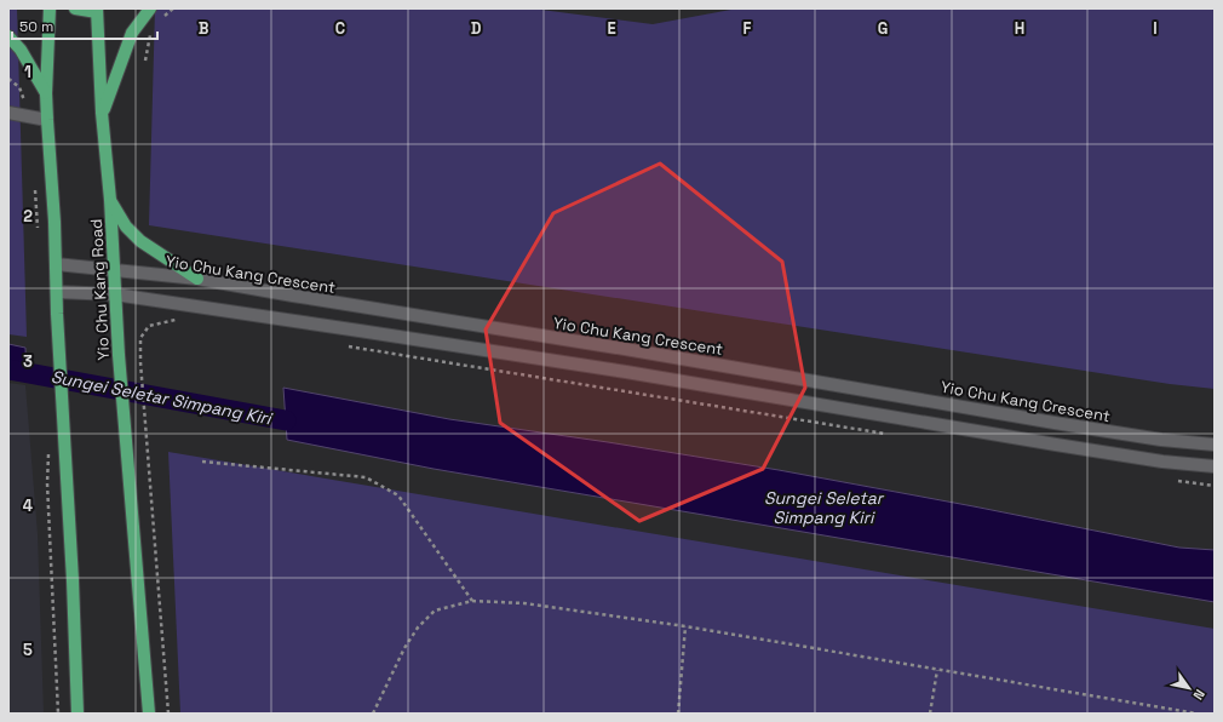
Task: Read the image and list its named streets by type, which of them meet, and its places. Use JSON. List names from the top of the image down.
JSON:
{
  "streets": {
    "main road": ["Yio Chu Kang Road"],
    "lane": ["Yio Chu Kang Crescent"]
  },
  "crossings": [
    ["Yio Chu Kang Crescent", "Yio Chu Kang Road"]
  ],
  "water": ["Sungei Seletar Simpang Kiri"],
  "scale_bar": "50 m",
  "north": "bottom right",
  "grid": {
    "columns": [
      "B",
      "C",
      "D",
      "E",
      "F",
      "G",
      "H",
      "I"
    ],
    "rows": [
      "1",
      "2",
      "3",
      "4",
      "5"
    ]
  }
}
